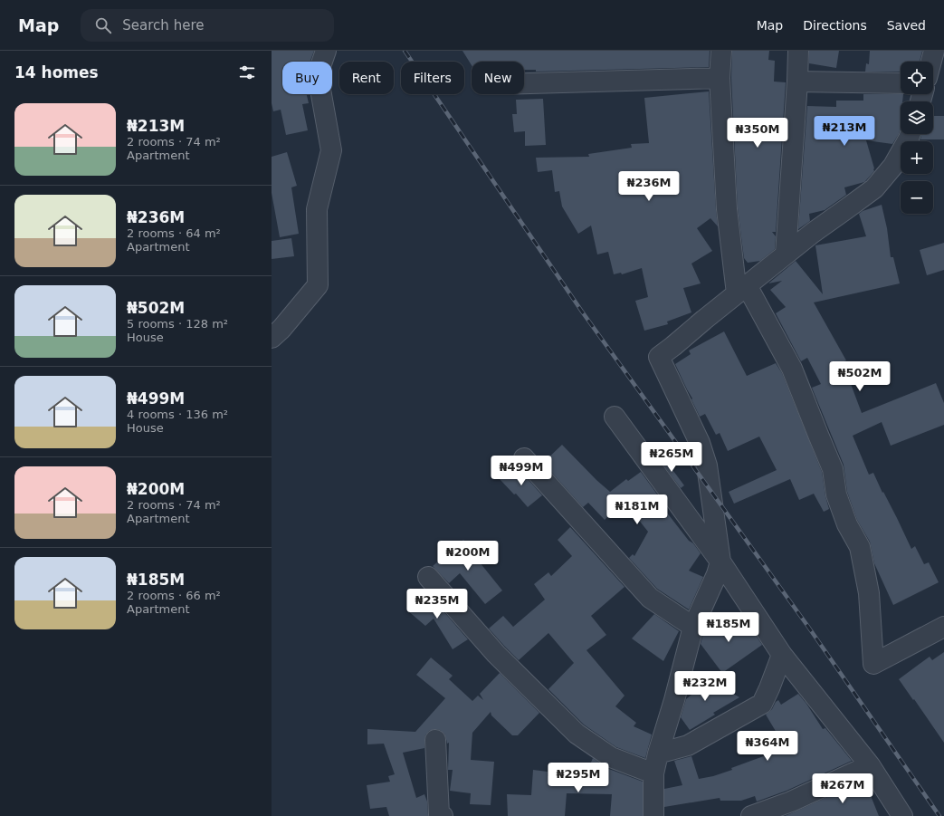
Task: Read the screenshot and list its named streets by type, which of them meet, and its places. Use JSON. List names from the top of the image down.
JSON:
{
  "page": {
    "header": "Map",
    "search": "Search here",
    "nav": ["Map", "Directions", "Saved"],
    "heading": "14 homes",
    "map_buttons": ["+", "−"],
    "chip": [
      "Buy",
      "Rent",
      "Filters",
      "New"
    ],
    "list": [
      {
        "name": "₦213M",
        "note": "2 rooms · 74 m² · Apartment"
      },
      {
        "name": "₦236M",
        "note": "2 rooms · 64 m² · Apartment"
      },
      {
        "name": "₦502M",
        "note": "5 rooms · 128 m² · House"
      },
      {
        "name": "₦499M",
        "note": "4 rooms · 136 m² · House"
      },
      {
        "name": "₦200M",
        "note": "2 rooms · 74 m² · Apartment"
      },
      {
        "name": "₦185M",
        "note": "2 rooms · 66 m² · Apartment"
      }
    ],
    "price": [
      "₦213M",
      "₦350M",
      "₦236M",
      "₦502M",
      "₦265M",
      "₦499M",
      "₦181M",
      "₦200M",
      "₦235M",
      "₦185M",
      "₦232M",
      "₦364M",
      "₦295M",
      "₦267M"
    ]
  }
}
